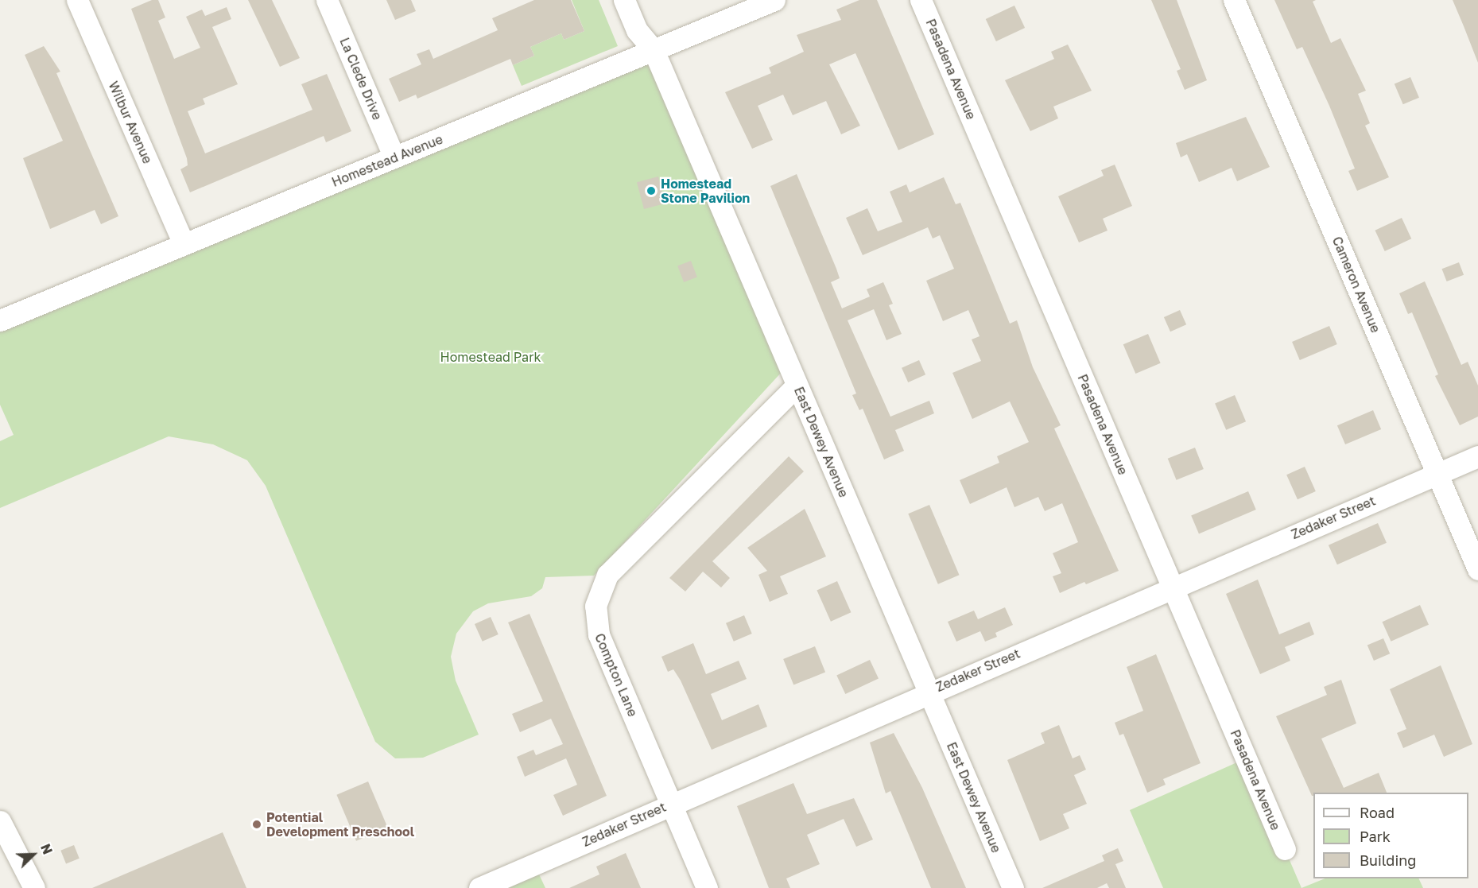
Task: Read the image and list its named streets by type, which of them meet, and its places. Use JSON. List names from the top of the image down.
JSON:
{
  "streets": {
    "street": [
      "Pasadena Avenue",
      "La Clede Drive",
      "Wilbur Avenue",
      "Homestead Avenue",
      "Cameron Avenue",
      "East Dewey Avenue",
      "Zedaker Street",
      "Compton Lane"
    ]
  },
  "crossings": [
    ["Pasadena Avenue", "Zedaker Street"],
    ["La Clede Drive", "Homestead Avenue"],
    ["Wilbur Avenue", "Homestead Avenue"],
    ["Homestead Avenue", "East Dewey Avenue"],
    ["Cameron Avenue", "Zedaker Street"],
    ["East Dewey Avenue", "Zedaker Street"],
    ["East Dewey Avenue", "Compton Lane"],
    ["Zedaker Street", "Compton Lane"]
  ],
  "parks": ["Homestead Park"],
  "places": ["Homestead Stone Pavilion", "Potential Development Preschool"],
  "legend": ["Road", "Park", "Building"],
  "north": "top right"
}
